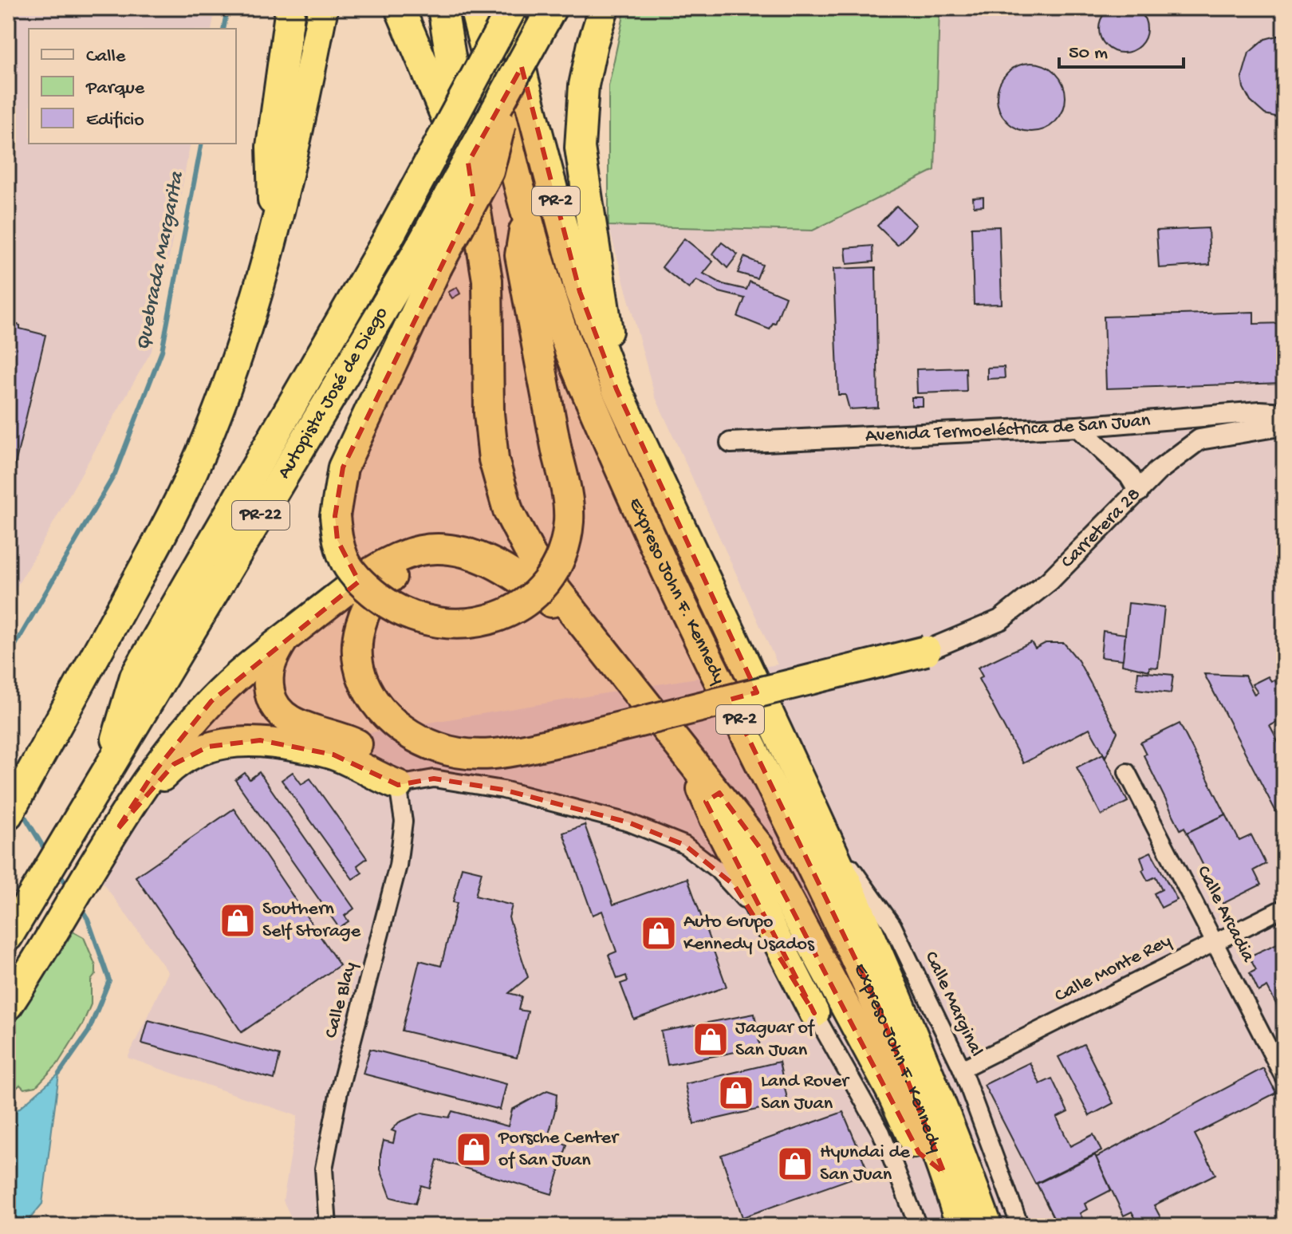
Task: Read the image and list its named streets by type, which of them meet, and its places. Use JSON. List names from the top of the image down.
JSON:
{
  "streets": {
    "highway": [
      "PR-2",
      "Autopista José de Diego",
      "PR-22",
      "Expreso John F. Kennedy"
    ],
    "street": [
      "Avenida Termoeléctrica de San Juan",
      "Carretera 28",
      "Calle Arcadia",
      "Calle Monte Rey",
      "Calle Blay",
      "Calle Marginal"
    ]
  },
  "crossings": [
    ["Expreso John F. Kennedy", "Calle Marginal"],
    ["Calle Arcadia", "Calle Monte Rey"],
    ["Calle Monte Rey", "Calle Marginal"]
  ],
  "water": ["Quebrada Margarita"],
  "places": {
    "shop": [
      "Southern Self Storage",
      "Auto Grupo Kennedy Usados",
      "Jaguar of San Juan",
      "Land Rover San Juan",
      "Porsche Center of San Juan",
      "Hyundai de San Juan"
    ]
  },
  "legend": ["Calle", "Parque", "Edificio"],
  "scale_bar": "50 m"
}
